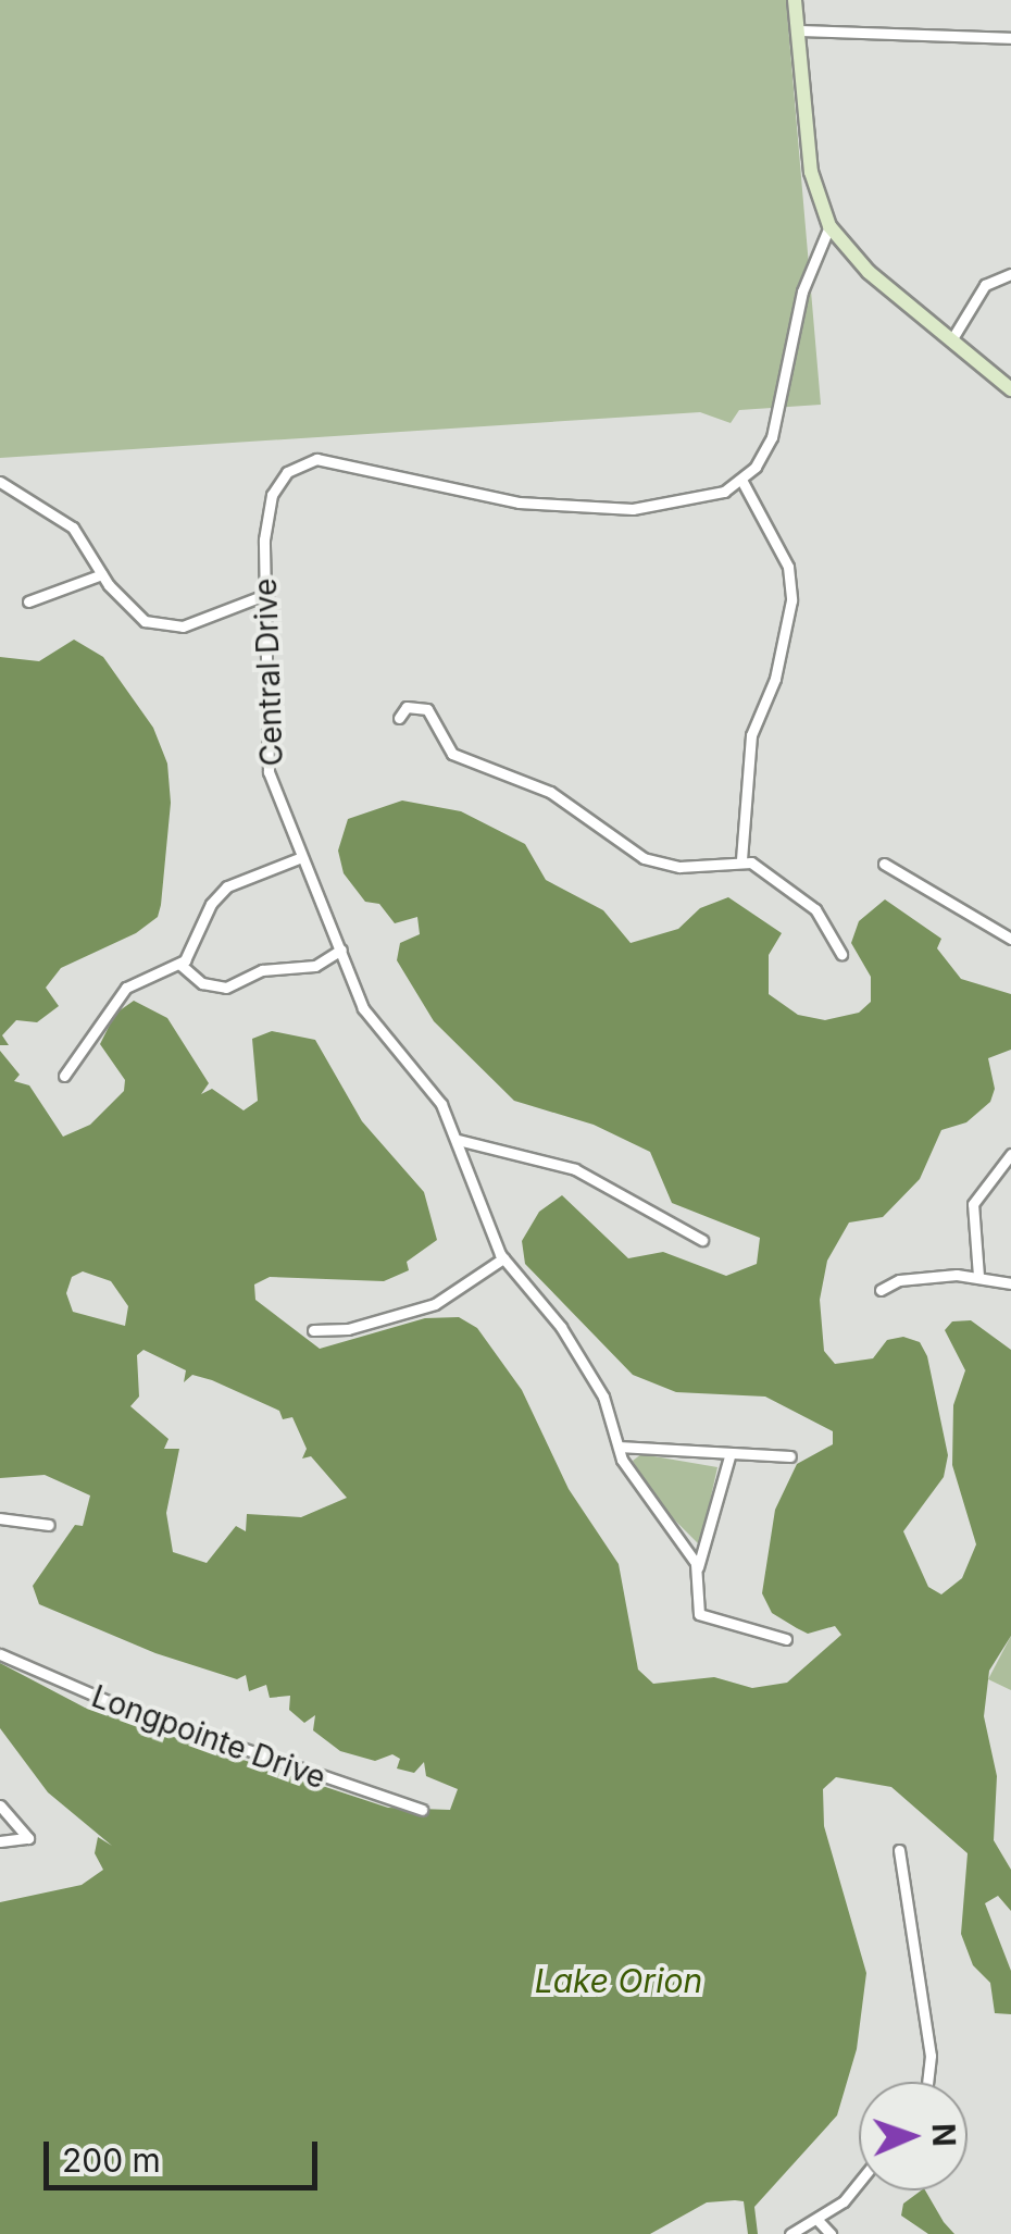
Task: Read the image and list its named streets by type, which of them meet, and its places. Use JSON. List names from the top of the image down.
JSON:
{
  "streets": {
    "street": ["Central Drive", "Longpointe Drive"]
  },
  "water": ["Lake Orion"],
  "scale_bar": "200 m",
  "north": "right"
}
